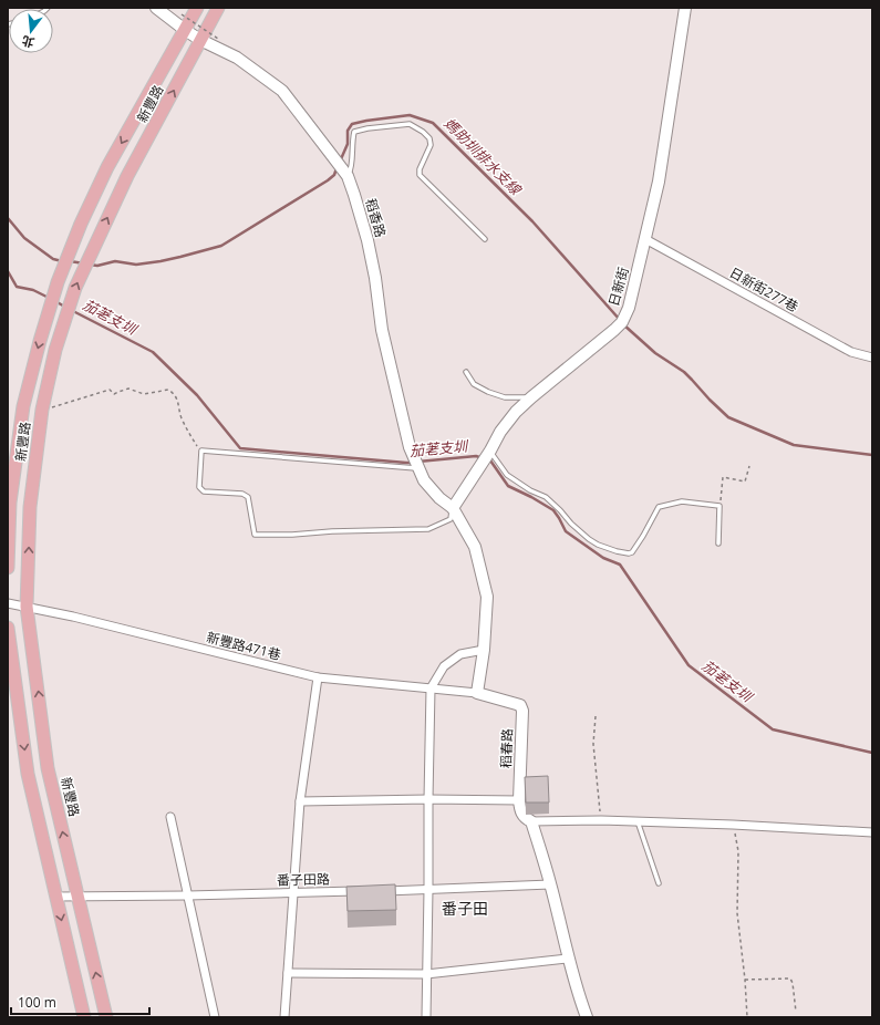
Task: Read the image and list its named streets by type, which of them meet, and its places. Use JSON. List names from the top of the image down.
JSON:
{
  "streets": {
    "main road": ["新豐路"],
    "street": [
      "稻香路",
      "日新街",
      "日新街277巷",
      "新豐路471巷",
      "稻春路",
      "番子田路"
    ]
  },
  "crossings": [
    ["新豐路", "稻香路"],
    ["新豐路", "新豐路471巷"],
    ["新豐路", "番子田路"],
    ["稻香路", "日新街"],
    ["日新街", "日新街277巷"],
    ["新豐路471巷", "稻春路"]
  ],
  "districts": ["番子田"],
  "water": ["媽助圳排水支線", "茄荖支圳"],
  "scale_bar": "100 m",
  "north": "bottom"
}
